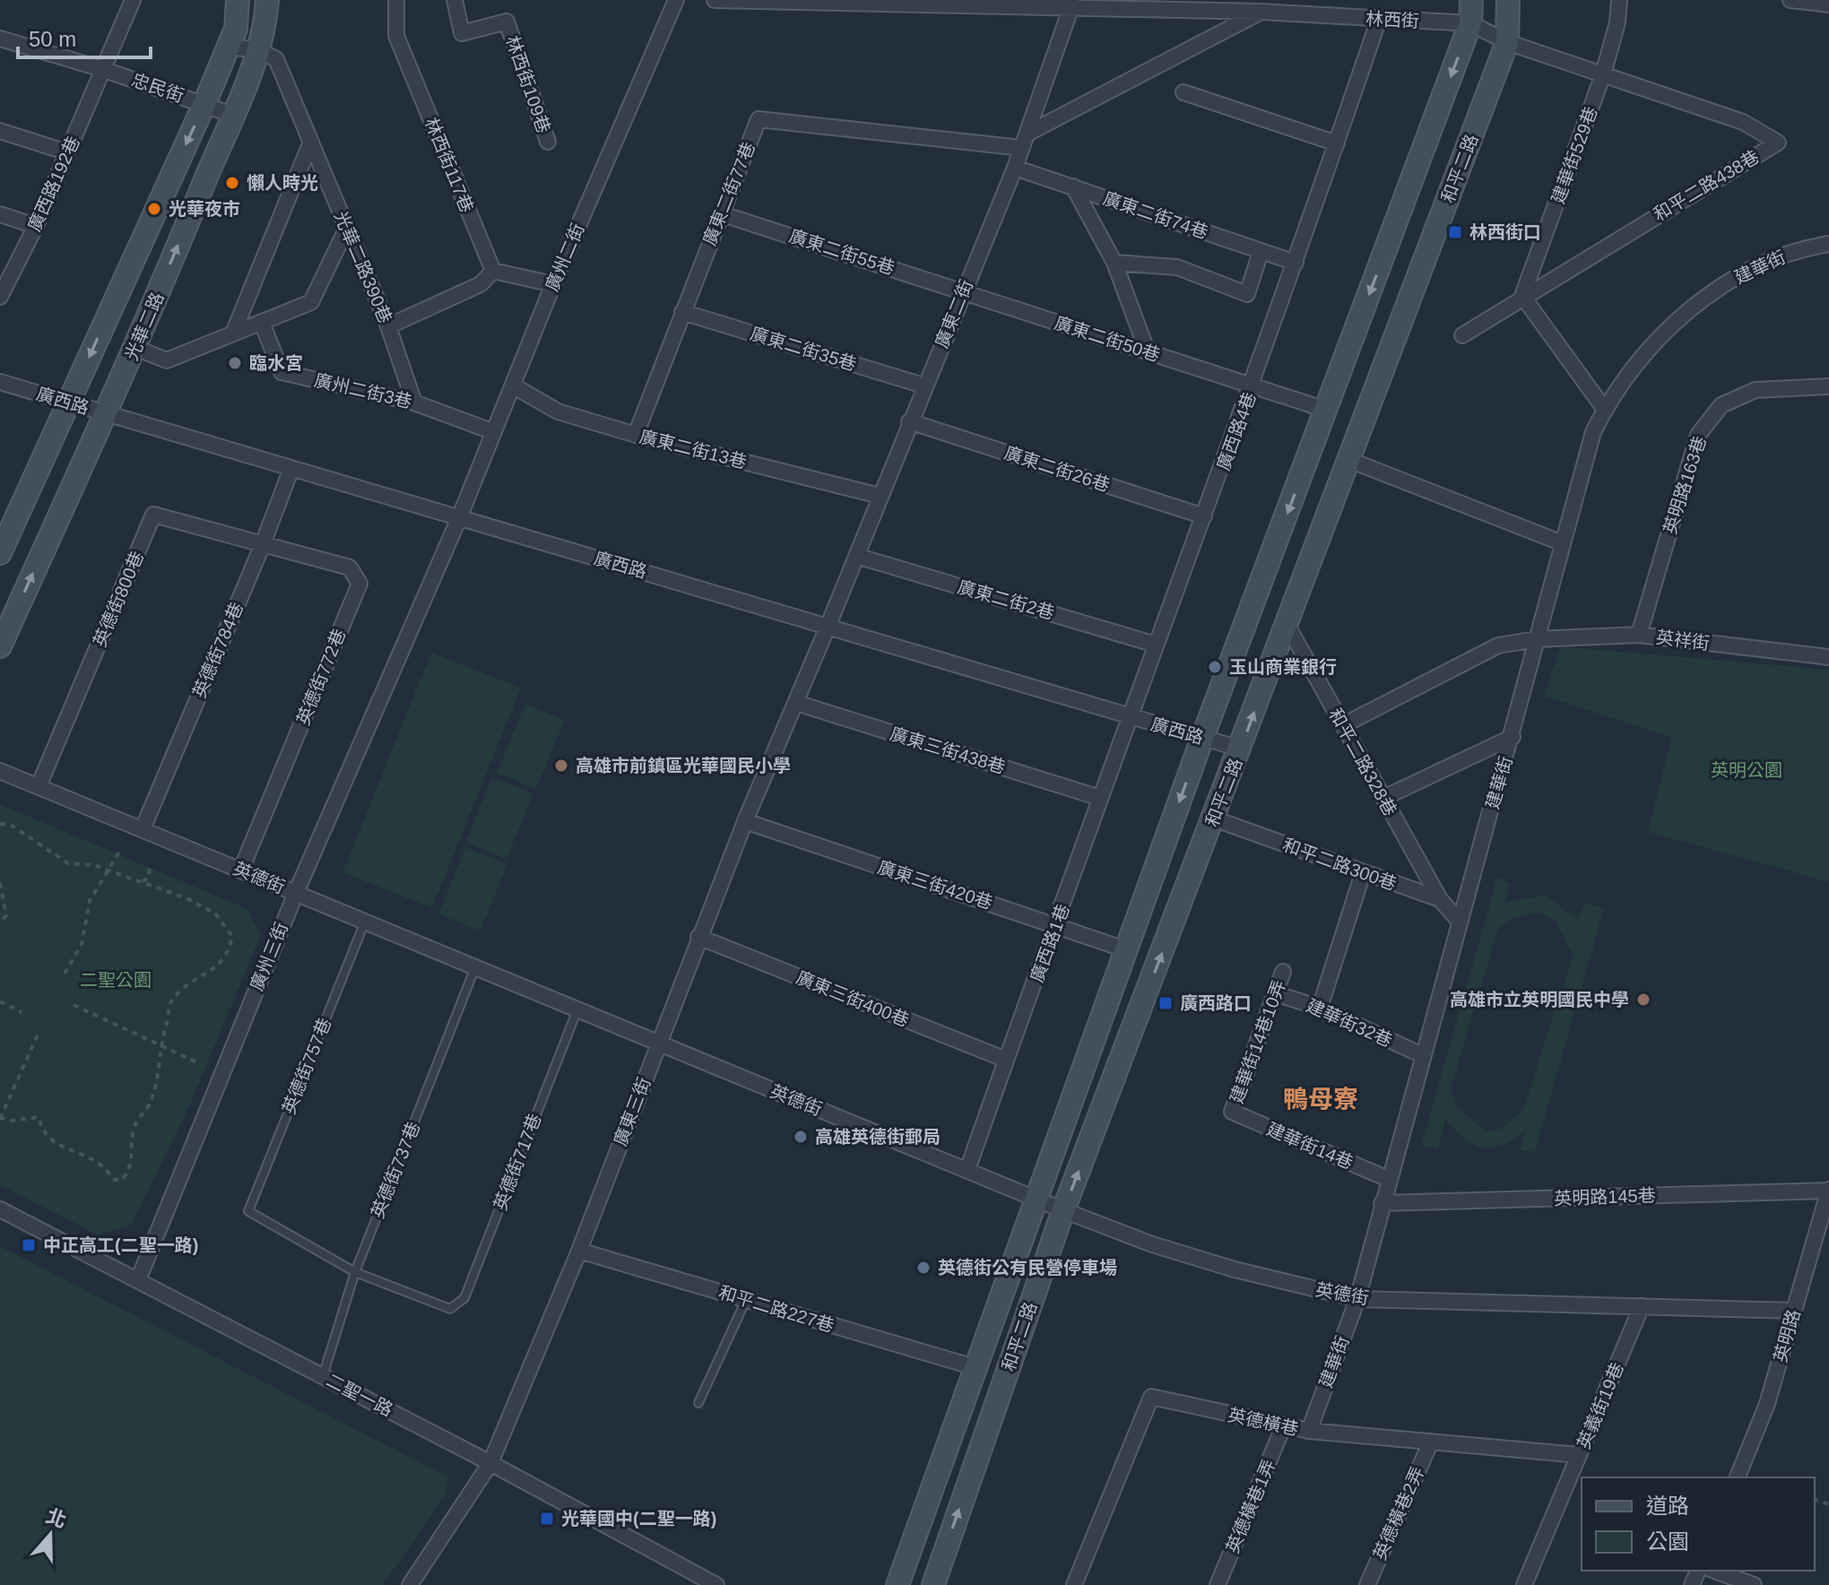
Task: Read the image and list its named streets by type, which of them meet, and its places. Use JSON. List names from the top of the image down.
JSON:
{
  "streets": {
    "street": [
      "林西街",
      "林西街109巷",
      "忠民街",
      "建華街529巷",
      "林西街117巷",
      "和平二路",
      "廣西路192巷",
      "和平二路438巷",
      "廣東二街77巷",
      "廣東二街74巷",
      "廣東二街55巷",
      "廣州二街",
      "光華二路390巷",
      "建華街",
      "廣東二街",
      "光華二路",
      "廣東二街50巷",
      "廣東二街35巷",
      "廣州二街3巷",
      "廣西路",
      "廣西路4巷",
      "廣東二街13巷",
      "廣東二街26巷",
      "英明路163巷",
      "英德街800巷",
      "廣東二街2巷",
      "英祥街",
      "英德街784巷",
      "英德街772巷",
      "廣東三街438巷",
      "和平二路328巷",
      "和平二路300巷",
      "英德街",
      "廣東三街420巷",
      "廣西路1巷",
      "廣州三街",
      "廣東三街400巷",
      "建華街32巷",
      "建華街14巷10弄",
      "廣東三街",
      "建華街14巷",
      "英明路145巷",
      "和平二路227巷",
      "英明路",
      "二聖一路",
      "英義街19巷",
      "英德橫巷",
      "英德橫巷1弄",
      "英德橫巷2弄"
    ],
    "lane": ["英德街757巷", "英德街717巷", "英德街737巷"]
  },
  "crossings": [
    ["林西街", "和平二路"],
    ["林西街", "和平二路438巷"],
    ["林西街", "廣東二街"],
    ["林西街", "廣西路4巷"],
    ["忠民街", "廣西路192巷"],
    ["忠民街", "光華二路"],
    ["建華街529巷", "和平二路438巷"],
    ["和平二路", "和平二路438巷"],
    ["和平二路", "廣東二街50巷"],
    ["和平二路", "廣西路"],
    ["和平二路", "和平二路328巷"],
    ["和平二路", "和平二路300巷"],
    ["和平二路", "英德街"],
    ["和平二路", "廣東三街420巷"],
    ["和平二路", "和平二路227巷"],
    ["廣東二街77巷", "廣東二街55巷"],
    ["廣東二街77巷", "廣東二街"],
    ["廣東二街77巷", "廣東二街35巷"],
    ["廣東二街77巷", "廣東二街13巷"],
    ["廣東二街74巷", "廣東二街"],
    ["廣東二街74巷", "廣西路4巷"],
    ["廣東二街55巷", "廣東二街"],
    ["廣東二街55巷", "廣東二街50巷"],
    ["廣州二街", "廣州二街3巷"],
    ["廣州二街", "廣西路"],
    ["廣州二街", "廣東二街13巷"],
    ["廣州二街", "廣州三街"],
    ["光華二路390巷", "光華二路"],
    ["光華二路390巷", "廣州二街3巷"],
    ["建華街", "英祥街"],
    ["建華街", "英德街"],
    ["建華街", "建華街32巷"],
    ["建華街", "建華街14巷"],
    ["建華街", "英明路145巷"],
    ["建華街", "英德橫巷"],
    ["廣東二街", "廣東二街50巷"],
    ["廣東二街", "廣東二街35巷"],
    ["廣東二街", "廣西路"],
    ["廣東二街", "廣東二街13巷"],
    ["廣東二街", "廣東二街26巷"],
    ["廣東二街", "廣東二街2巷"],
    ["廣東二街", "廣東三街"],
    ["光華二路", "廣西路"],
    ["廣東二街50巷", "廣西路4巷"],
    ["廣西路", "廣西路4巷"],
    ["廣西路", "英德街784巷"],
    ["廣西路", "廣西路1巷"],
    ["廣西路", "廣州三街"],
    ["廣西路", "廣東三街"],
    ["廣西路4巷", "廣東二街26巷"],
    ["廣西路4巷", "廣東二街2巷"],
    ["廣西路4巷", "廣西路1巷"],
    ["英明路163巷", "英祥街"],
    ["英德街800巷", "英德街784巷"],
    ["英德街800巷", "英德街772巷"],
    ["英德街800巷", "英德街"],
    ["英祥街", "和平二路328巷"],
    ["英德街784巷", "英德街772巷"],
    ["英德街784巷", "英德街"],
    ["英德街772巷", "英德街"],
    ["廣東三街438巷", "廣西路1巷"],
    ["廣東三街438巷", "廣東三街"],
    ["和平二路328巷", "和平二路300巷"],
    ["英德街", "廣西路1巷"],
    ["英德街", "廣州三街"],
    ["英德街", "英德街757巷"],
    ["英德街", "廣東三街"],
    ["英德街", "英德街717巷"],
    ["英德街", "英德街737巷"],
    ["英德街", "英明路"],
    ["英德街", "英義街19巷"],
    ["廣東三街420巷", "廣西路1巷"],
    ["廣東三街420巷", "廣東三街"],
    ["廣西路1巷", "廣東三街400巷"],
    ["廣州三街", "二聖一路"],
    ["廣東三街400巷", "廣東三街"],
    ["建華街32巷", "建華街14巷10弄"],
    ["建華街14巷10弄", "建華街14巷"],
    ["英德街757巷", "英德街717巷"],
    ["英德街757巷", "英德街737巷"],
    ["廣東三街", "和平二路227巷"],
    ["廣東三街", "二聖一路"],
    ["英德街717巷", "英德街737巷"],
    ["英德街737巷", "二聖一路"],
    ["英明路145巷", "英明路"],
    ["英義街19巷", "英德橫巷"],
    ["英德橫巷", "英德橫巷1弄"],
    ["英德橫巷", "英德橫巷2弄"]
  ],
  "districts": ["鴨母寮"],
  "parks": ["英明公園", "二聖公園"],
  "places": {
    "other": [
      "懶人時光",
      "光華夜市",
      "臨水宮",
      "玉山商業銀行",
      "高雄市前鎮區光華國民小學",
      "高雄市立英明國民中學",
      "高雄英德街郵局",
      "英德街公有民營停車場"
    ],
    "transit": [
      "林西街口",
      "廣西路口",
      "中正高工(二聖一路)",
      "光華國中(二聖一路)"
    ]
  },
  "legend": ["道路", "公園"],
  "scale_bar": "50 m",
  "north": "top"
}
